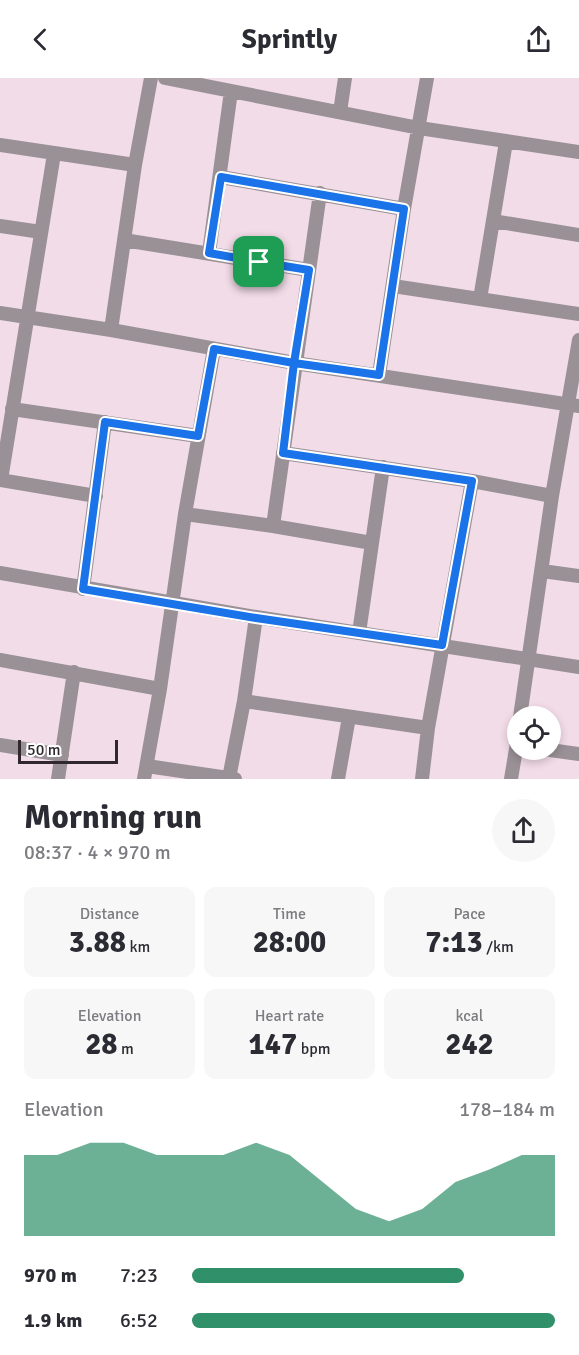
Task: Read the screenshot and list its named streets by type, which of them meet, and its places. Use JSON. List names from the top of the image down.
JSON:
{
  "scale_bar": "50 m",
  "page": {
    "header": "Sprintly",
    "scale": "50 m",
    "heading": ["Morning run", "08:37 · 4 × 970 m"],
    "stats": [
      ["Distance", "3.88 km"],
      ["Time", "28:00"],
      ["Pace", "7:13 /km"],
      ["Elevation", "28 m"],
      ["Heart rate", "147 bpm"],
      ["kcal", "242"]
    ],
    "chart": ["Elevation", "178–184 m"],
    "list": [
      {
        "name": "970 m",
        "note": "7:23"
      },
      {
        "name": "1.9 km",
        "note": "6:52"
      }
    ]
  }
}
